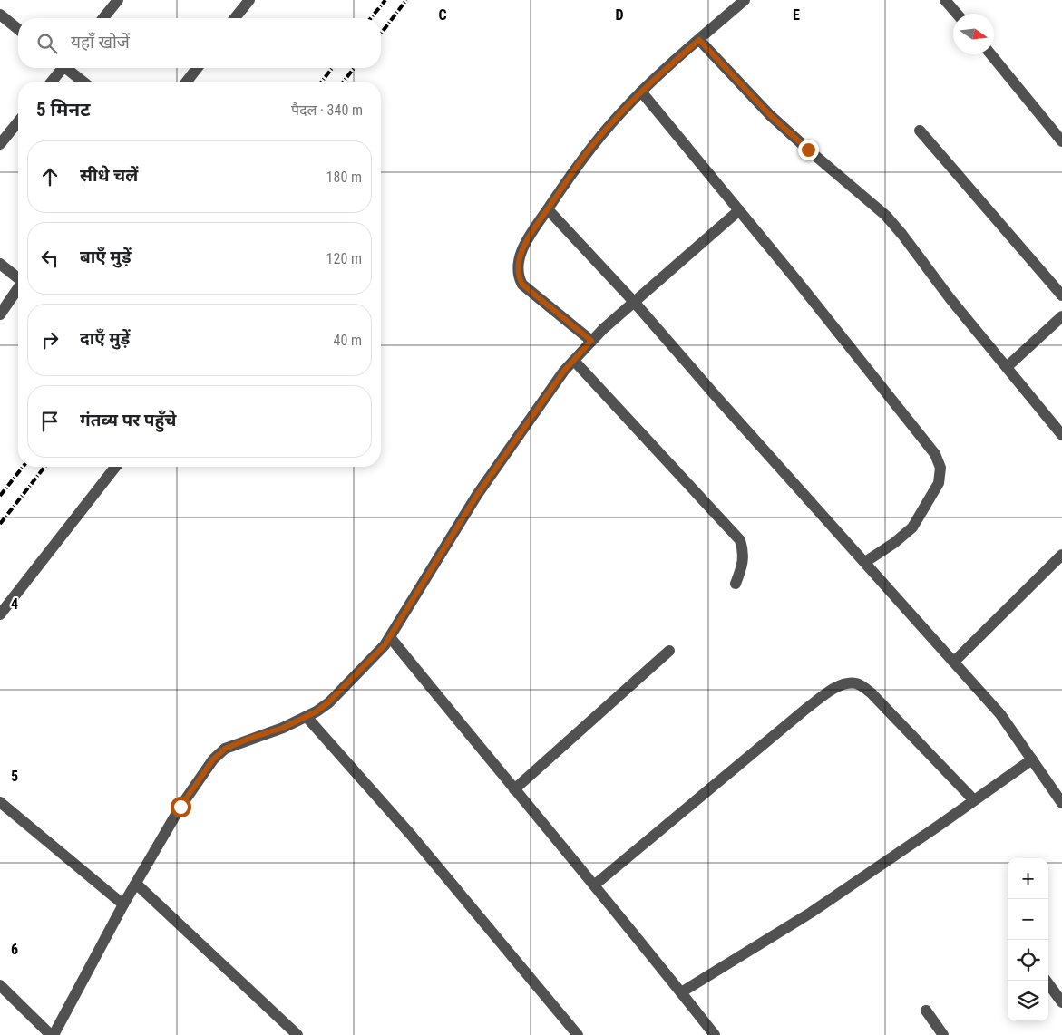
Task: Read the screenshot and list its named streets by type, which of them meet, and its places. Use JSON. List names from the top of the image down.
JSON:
{
  "north": "right",
  "page": {
    "search": "यहाँ खोजें",
    "heading": ["5 मिनट", "पैदल · 340 m"],
    "list": [
      ["सीधे चलें", "180 m"],
      ["बाएँ मुड़ें", "120 m"],
      ["दाएँ मुड़ें", "40 m"],
      "गंतव्य पर पहुँचे"
    ],
    "map_buttons": ["+", "−"]
  },
  "grid": {
    "columns": ["C", "D", "E"],
    "rows": ["4", "5", "6"]
  }
}
